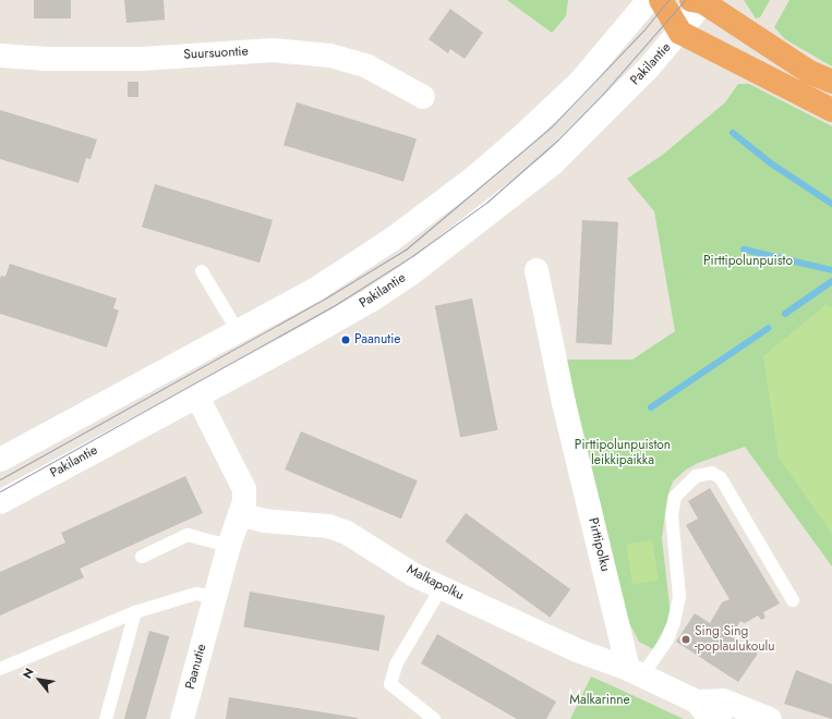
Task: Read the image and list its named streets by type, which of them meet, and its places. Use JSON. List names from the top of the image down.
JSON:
{
  "streets": {
    "street": [
      "Suursuontie",
      "Pakilantie",
      "Pirttipolku",
      "Malkapolku",
      "Paanutie"
    ]
  },
  "crossings": [
    ["Pakilantie", "Paanutie"],
    ["Pirttipolku", "Malkapolku"],
    ["Malkapolku", "Paanutie"]
  ],
  "parks": ["Pirttipolunpuisto", "Pirttipolunpuiston leikkipaikka", "Malkarinne"],
  "places": ["Paanutie", "Sing Sing -poplaulukoulu"],
  "north": "top left"
}
